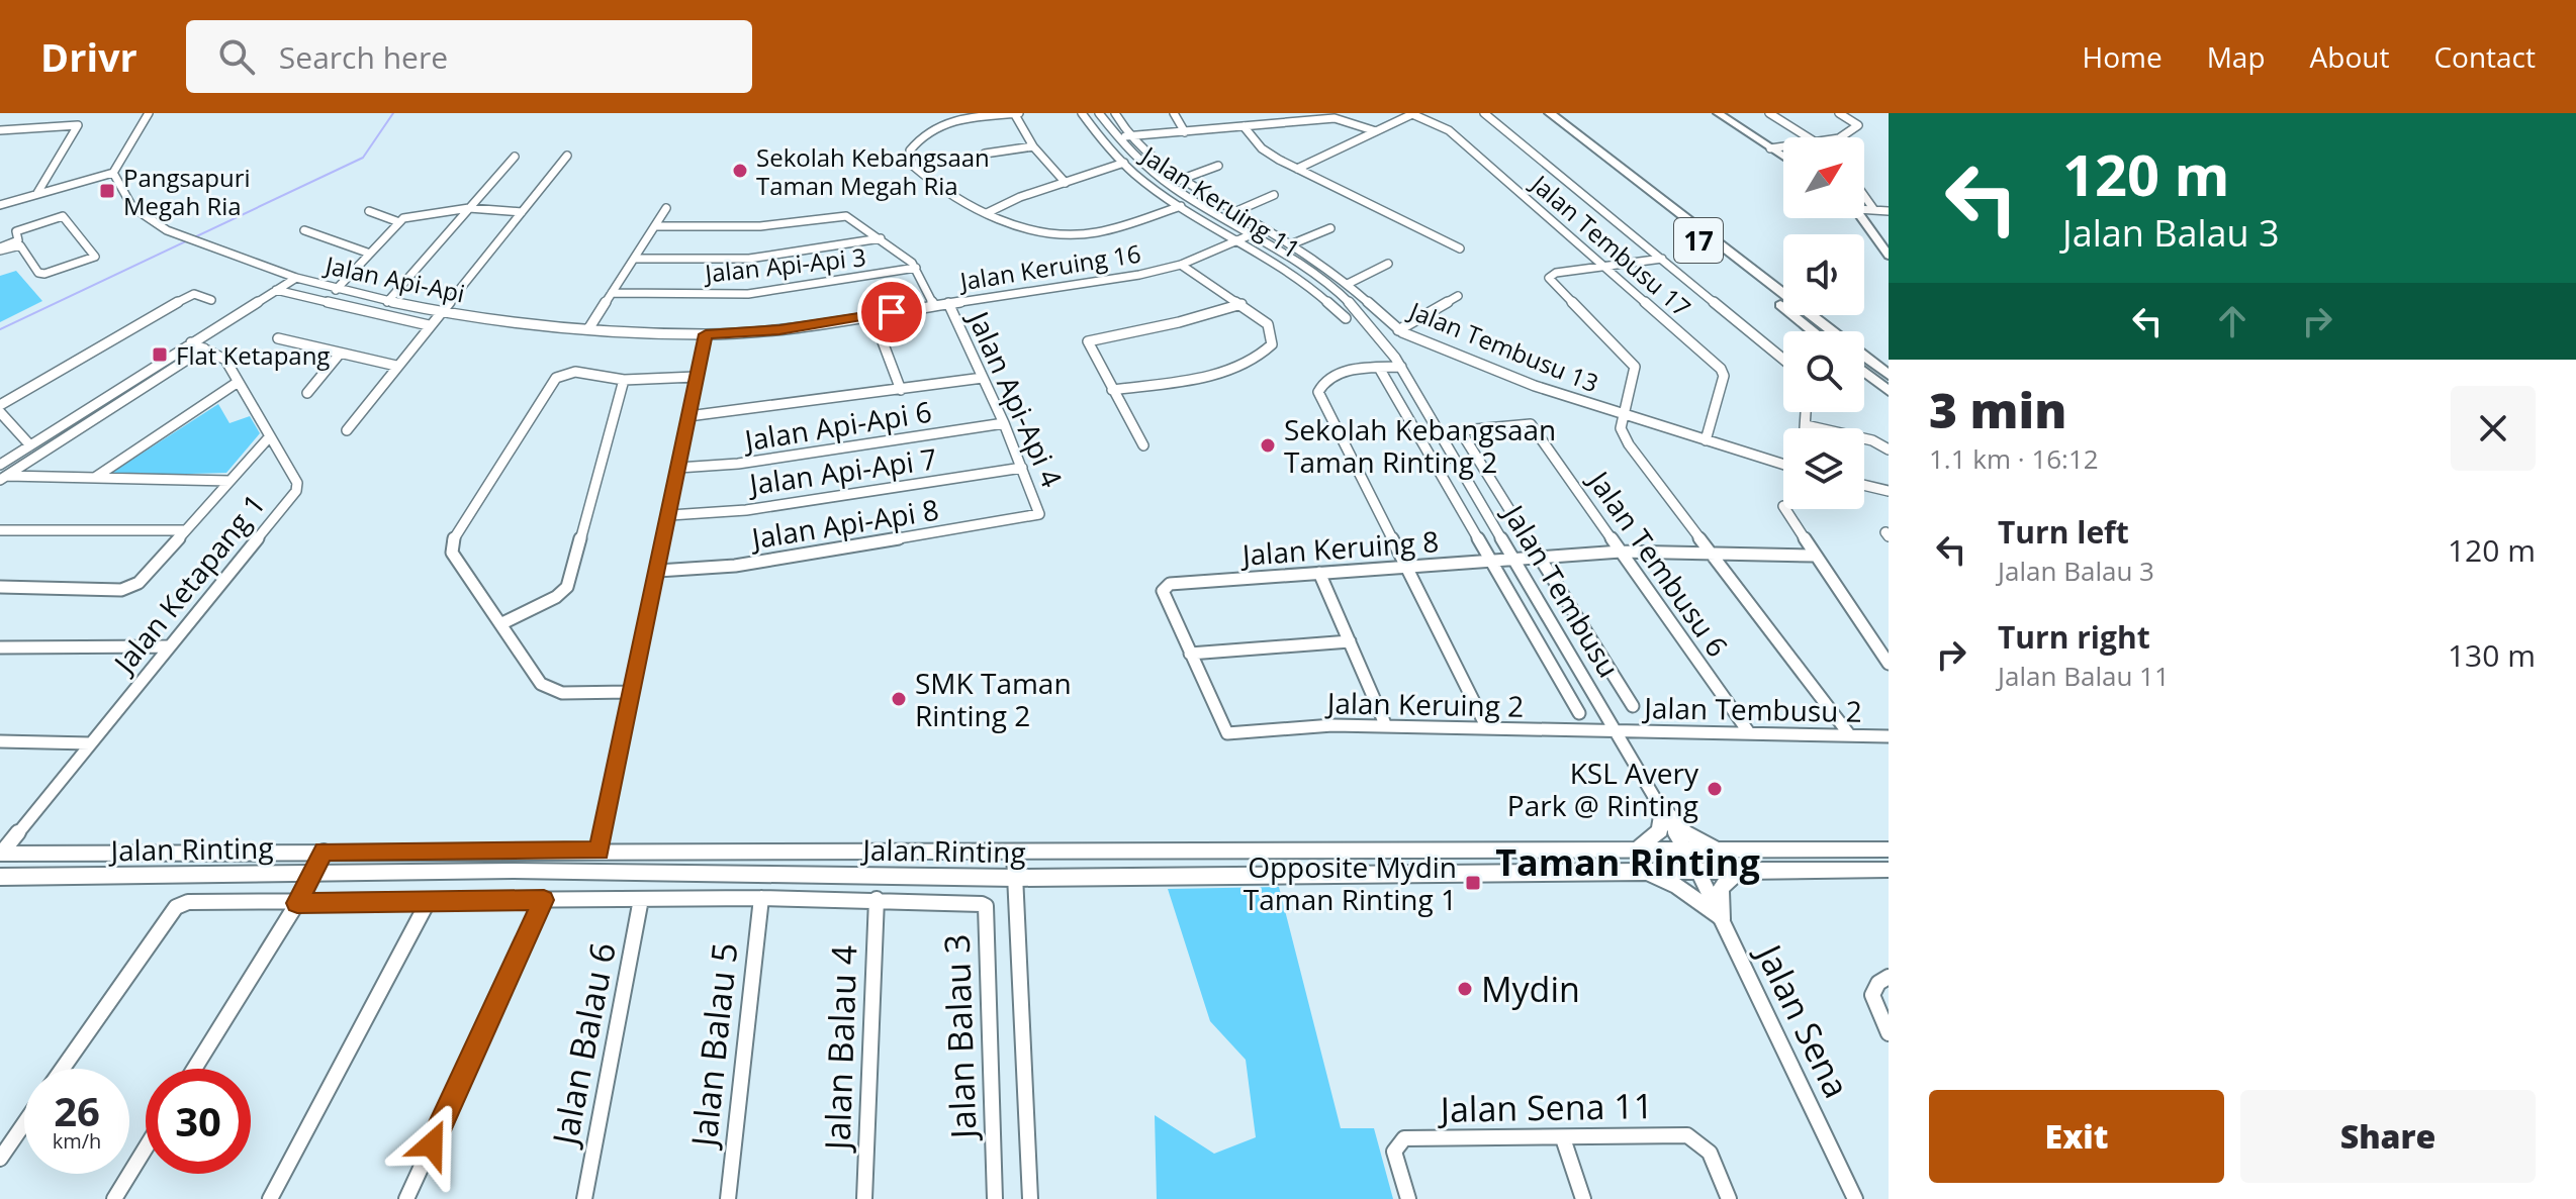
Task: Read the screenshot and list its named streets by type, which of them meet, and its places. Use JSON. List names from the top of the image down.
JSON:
{
  "streets": {
    "highway": ["17"],
    "main road": ["Jalan Rinting"],
    "street": [
      "Jalan Keruing 11",
      "Jalan Tembusu 17",
      "Jalan Api-Api 3",
      "Jalan Keruing 16",
      "Jalan Api-Api",
      "Jalan Tembusu 13",
      "Jalan Api-Api 4",
      "Jalan Api-Api 6",
      "Jalan Api-Api 7",
      "Jalan Api-Api 8",
      "Jalan Keruing 8",
      "Jalan Tembusu 6",
      "Jalan Ketapang 1",
      "Jalan Tembusu",
      "Jalan Keruing 2",
      "Jalan Tembusu 2",
      "Jalan Sena",
      "Jalan Balau 3",
      "Jalan Balau 6",
      "Jalan Balau 5",
      "Jalan Balau 4",
      "Jalan Sena 11"
    ]
  },
  "crossings": [
    ["Jalan Keruing 11", "Jalan Keruing 16"],
    ["Jalan Tembusu 17", "Jalan Tembusu 13"],
    ["Jalan Keruing 16", "Jalan Api-Api"],
    ["Jalan Keruing 16", "Jalan Api-Api 4"],
    ["Jalan Keruing 16", "Jalan Tembusu"],
    ["Jalan Api-Api 4", "Jalan Api-Api 6"],
    ["Jalan Api-Api 4", "Jalan Api-Api 7"],
    ["Jalan Api-Api 4", "Jalan Api-Api 8"],
    ["Jalan Keruing 8", "Jalan Tembusu 6"],
    ["Jalan Keruing 8", "Jalan Tembusu"],
    ["Jalan Keruing 8", "Jalan Keruing 2"],
    ["Jalan Tembusu 6", "Jalan Tembusu 2"],
    ["Jalan Ketapang 1", "Jalan Rinting"],
    ["Jalan Tembusu", "Jalan Keruing 2"],
    ["Jalan Tembusu", "Jalan Tembusu 2"],
    ["Jalan Tembusu", "Jalan Rinting"],
    ["Jalan Tembusu", "Jalan Sena"],
    ["Jalan Keruing 2", "Jalan Tembusu 2"],
    ["Jalan Rinting", "Jalan Sena"],
    ["Jalan Balau 3", "Jalan Balau 6"],
    ["Jalan Balau 3", "Jalan Balau 5"],
    ["Jalan Balau 3", "Jalan Balau 4"]
  ],
  "districts": ["Taman Rinting"],
  "places": {
    "other": [
      "Sekolah Kebangsaan Taman Megah Ria",
      "Sekolah Kebangsaan Taman Rinting 2",
      "SMK Taman Rinting 2",
      "KSL Avery Park @ Rinting",
      "Mydin"
    ],
    "transit": ["Pangsapuri Megah Ria", "Flat Ketapang", "Opposite Mydin Taman Rinting 1"]
  },
  "north": "top right",
  "page": {
    "header": "Drivr",
    "search": "Search here",
    "nav": [
      "Home",
      "Map",
      "About",
      "Contact"
    ],
    "turn": ["120 m", "Jalan Balau 3"],
    "heading": ["3 min", "1.1 km · 16:12"],
    "list": [
      {
        "name": "Turn left",
        "note": "Jalan Balau 3",
        "value": "120 m"
      },
      {
        "name": "Turn right",
        "note": "Jalan Balau 11",
        "value": "130 m"
      }
    ],
    "speed": "26 km/h",
    "limit": "30",
    "buttons": ["Exit", "Share"]
  }
}
